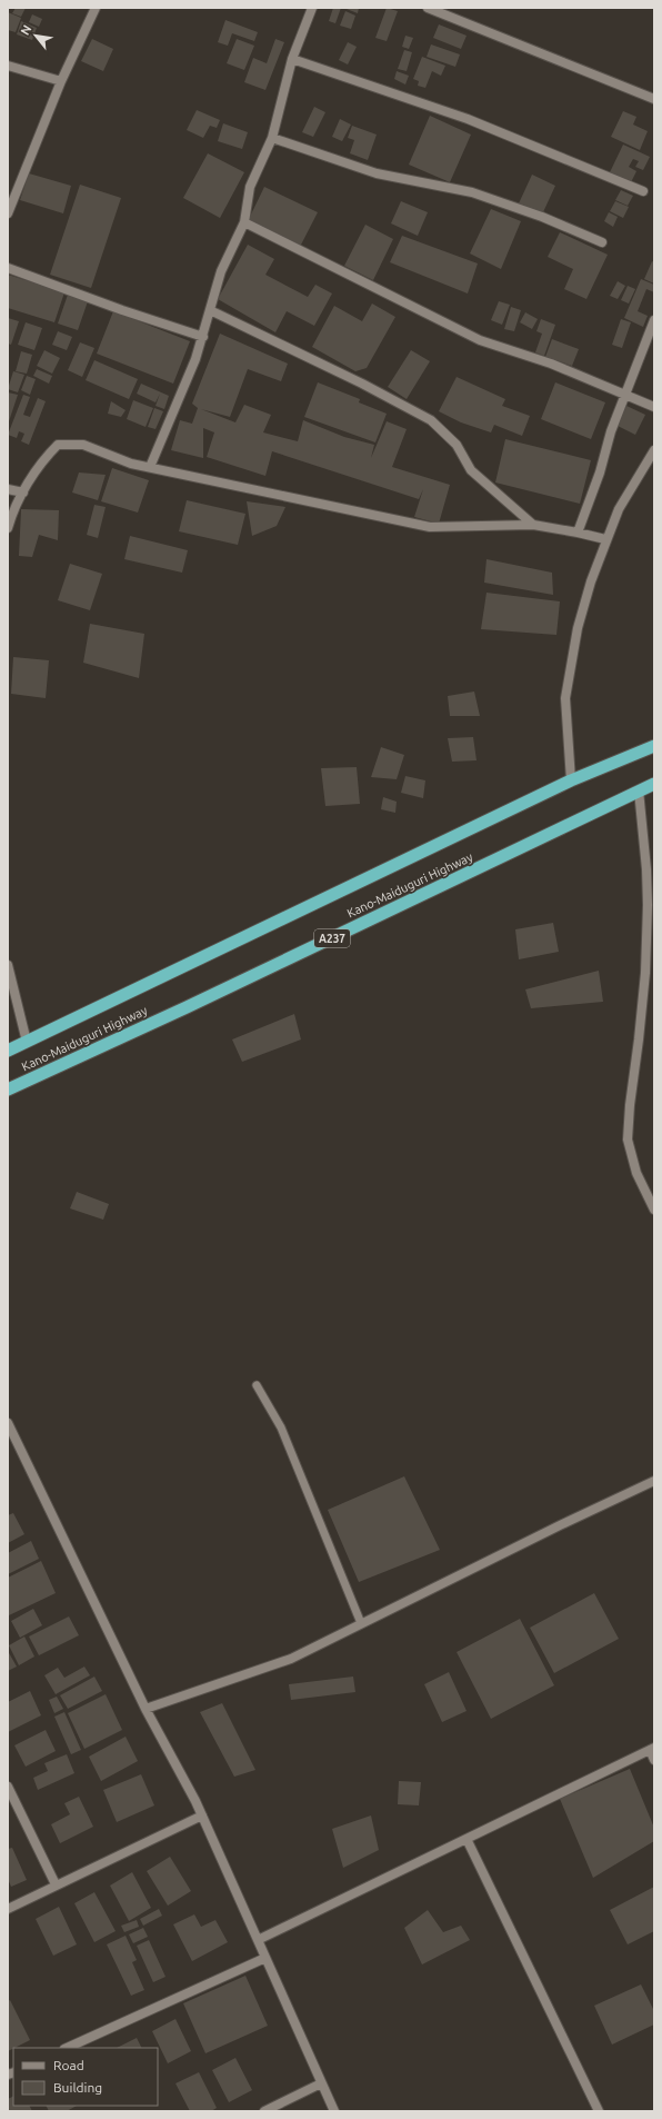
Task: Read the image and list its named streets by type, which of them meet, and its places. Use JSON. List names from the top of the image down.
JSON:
{
  "streets": {
    "highway": ["Kano-Maiduguri Highway", "A237"]
  },
  "legend": ["Road", "Building"],
  "north": "top left"
}
